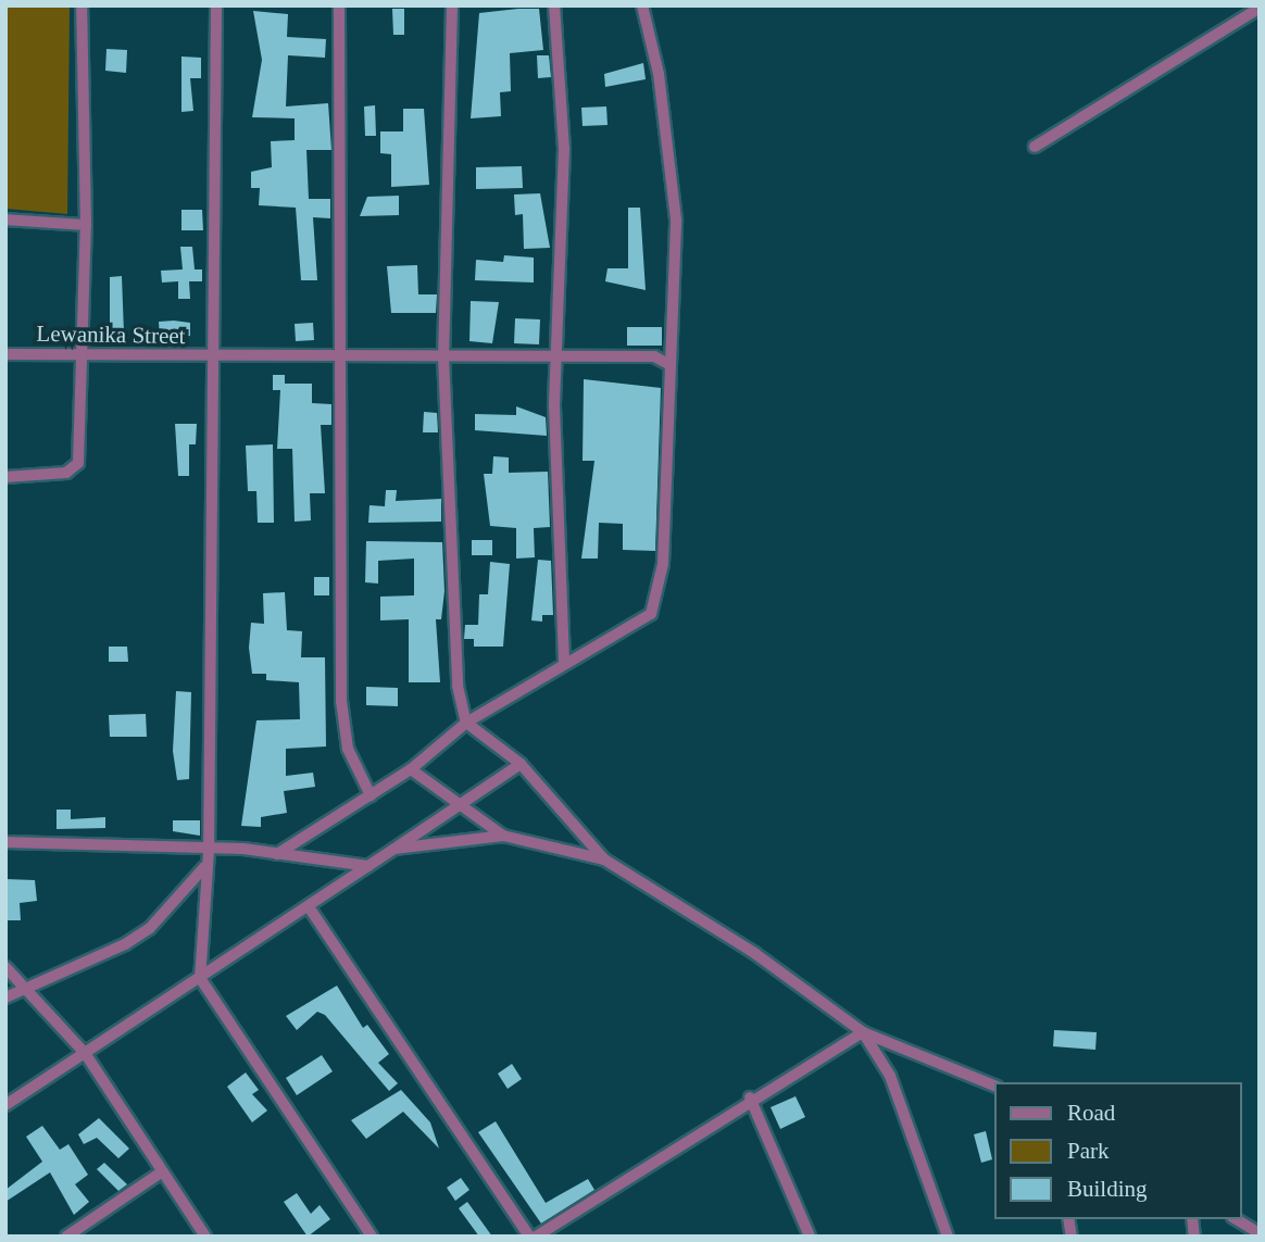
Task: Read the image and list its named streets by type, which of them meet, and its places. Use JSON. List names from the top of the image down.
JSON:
{
  "streets": {
    "street": ["Lewanika Street"]
  },
  "legend": ["Road", "Park", "Building"]
}
